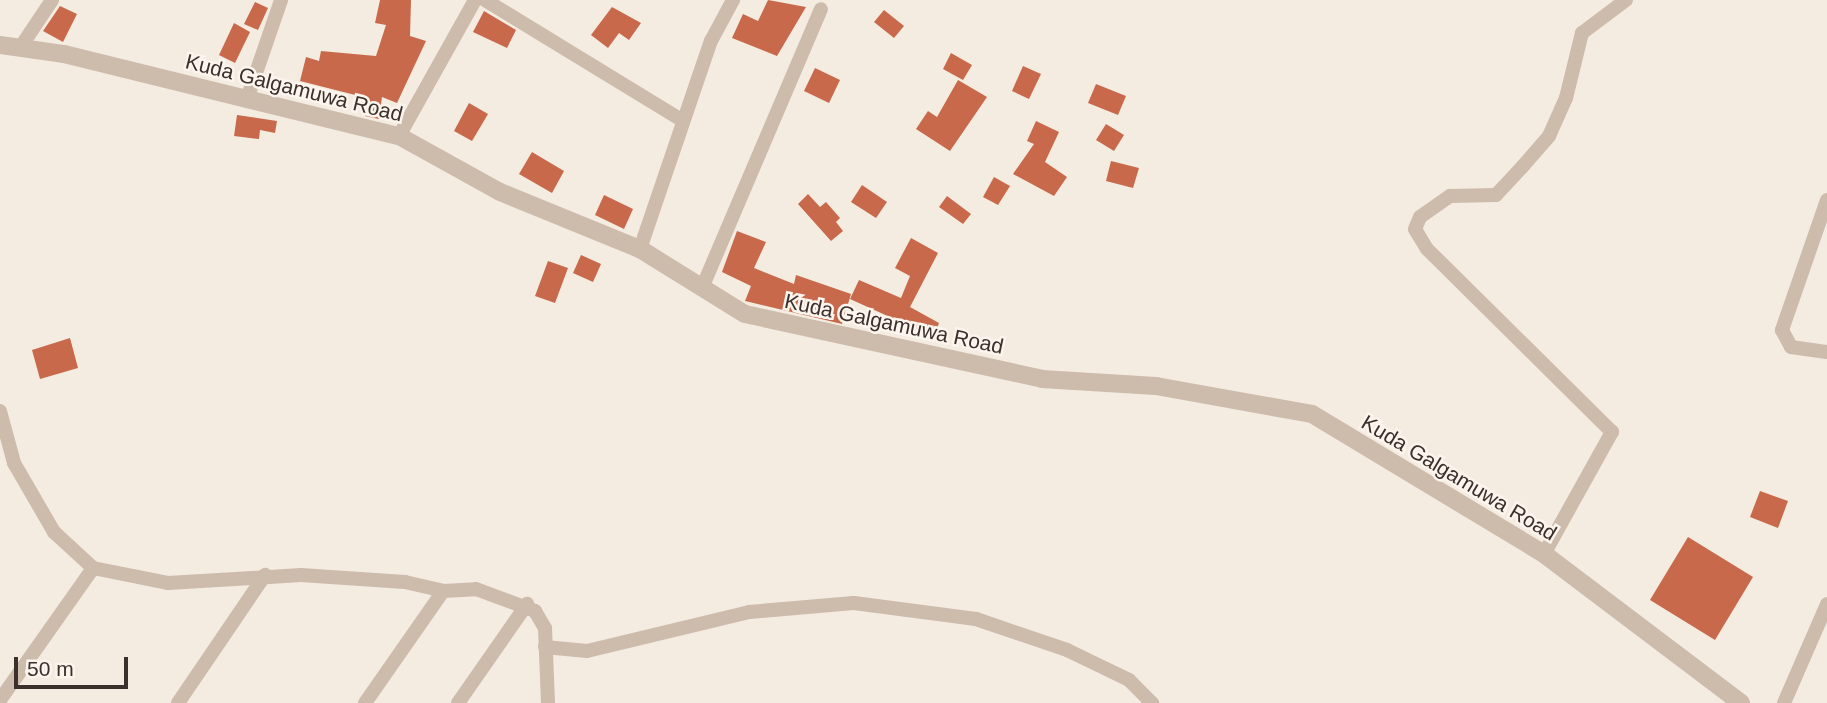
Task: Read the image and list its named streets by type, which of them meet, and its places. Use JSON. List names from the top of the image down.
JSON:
{
  "streets": {
    "street": ["Kuda Galgamuwa Road"]
  },
  "scale_bar": "50 m"
}
